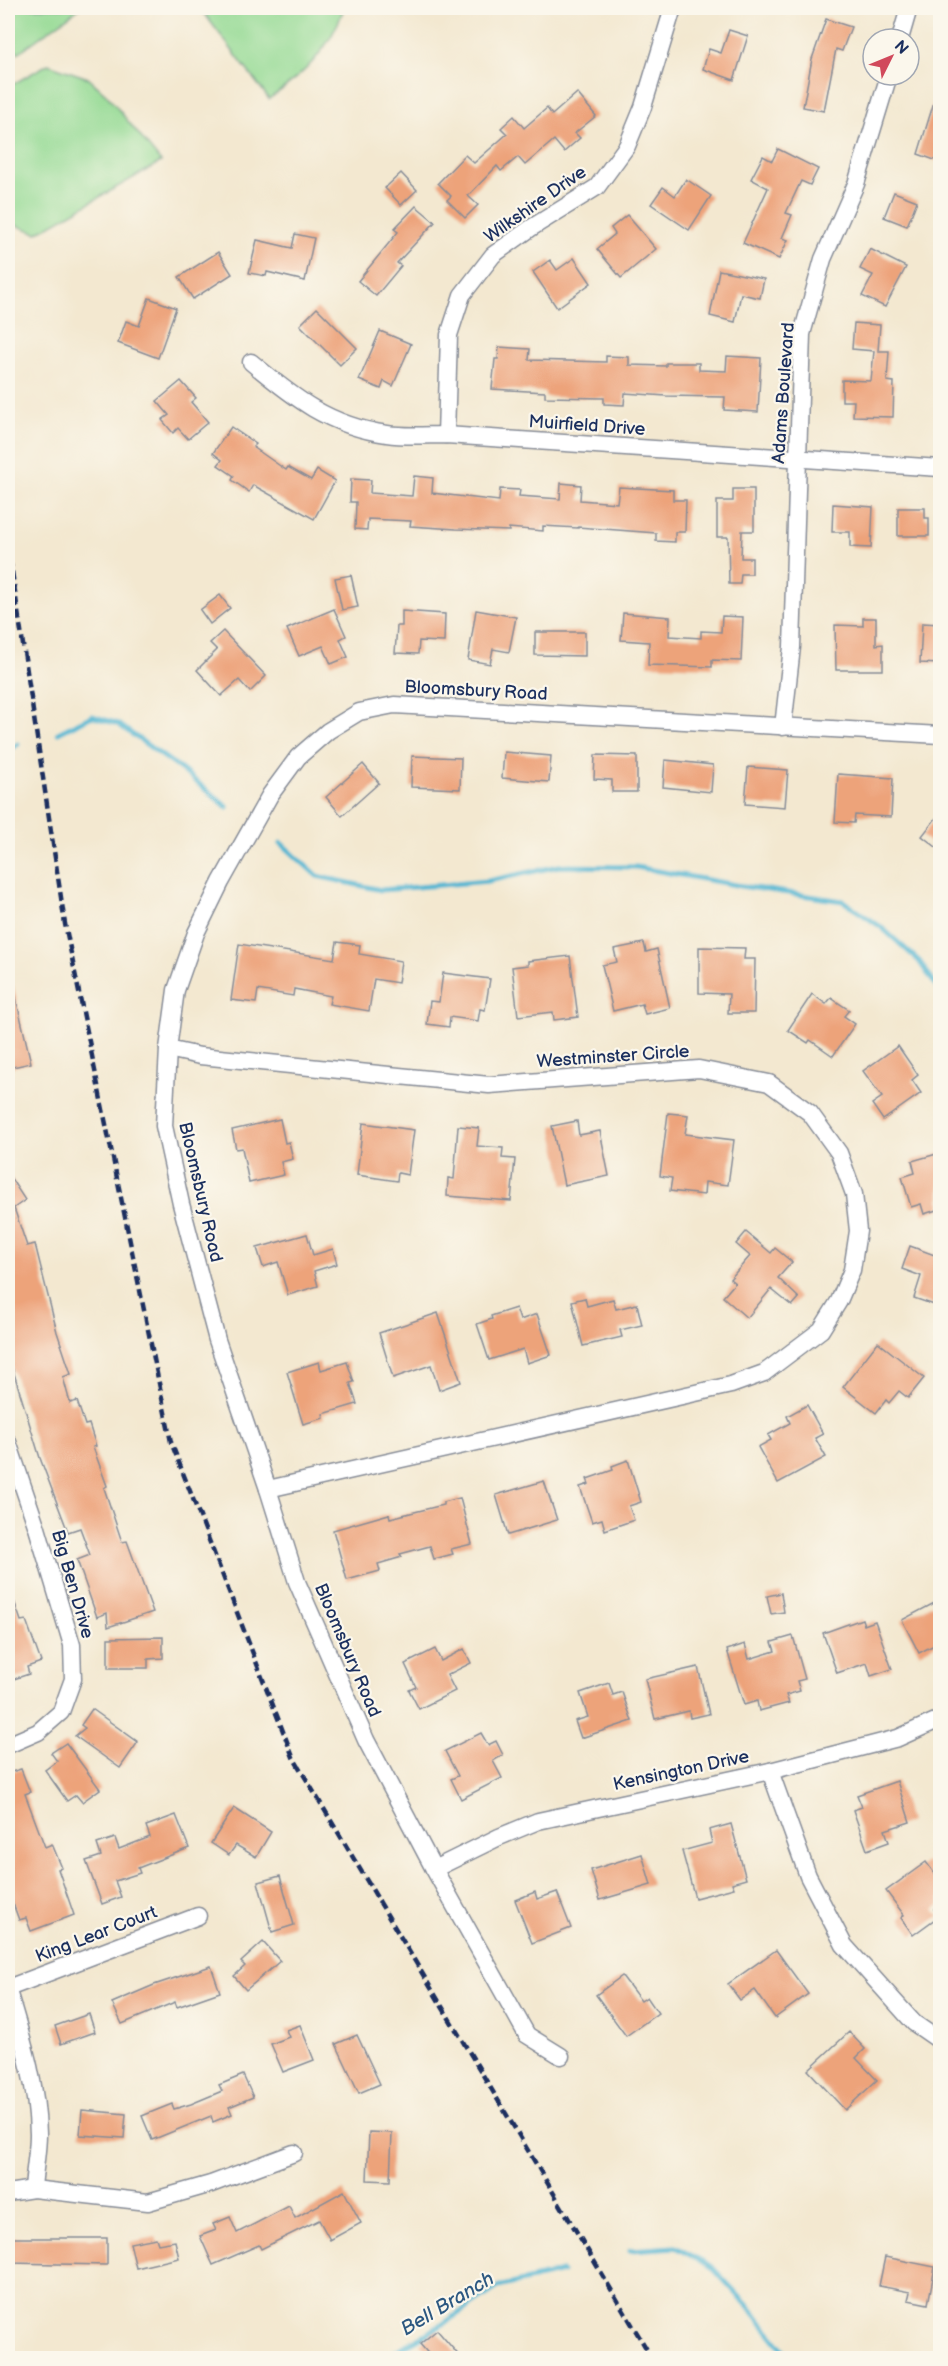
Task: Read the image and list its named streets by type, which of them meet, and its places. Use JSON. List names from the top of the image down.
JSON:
{
  "streets": {
    "street": [
      "Wilkshire Drive",
      "Adams Boulevard",
      "Muirfield Drive",
      "Bloomsbury Road",
      "Westminster Circle",
      "Big Ben Drive",
      "Kensington Drive",
      "King Lear Court"
    ]
  },
  "crossings": [
    ["Wilkshire Drive", "Muirfield Drive"],
    ["Adams Boulevard", "Muirfield Drive"],
    ["Adams Boulevard", "Bloomsbury Road"],
    ["Bloomsbury Road", "Westminster Circle"],
    ["Bloomsbury Road", "Kensington Drive"]
  ],
  "water": ["Bell Branch"],
  "north": "top right"
}
